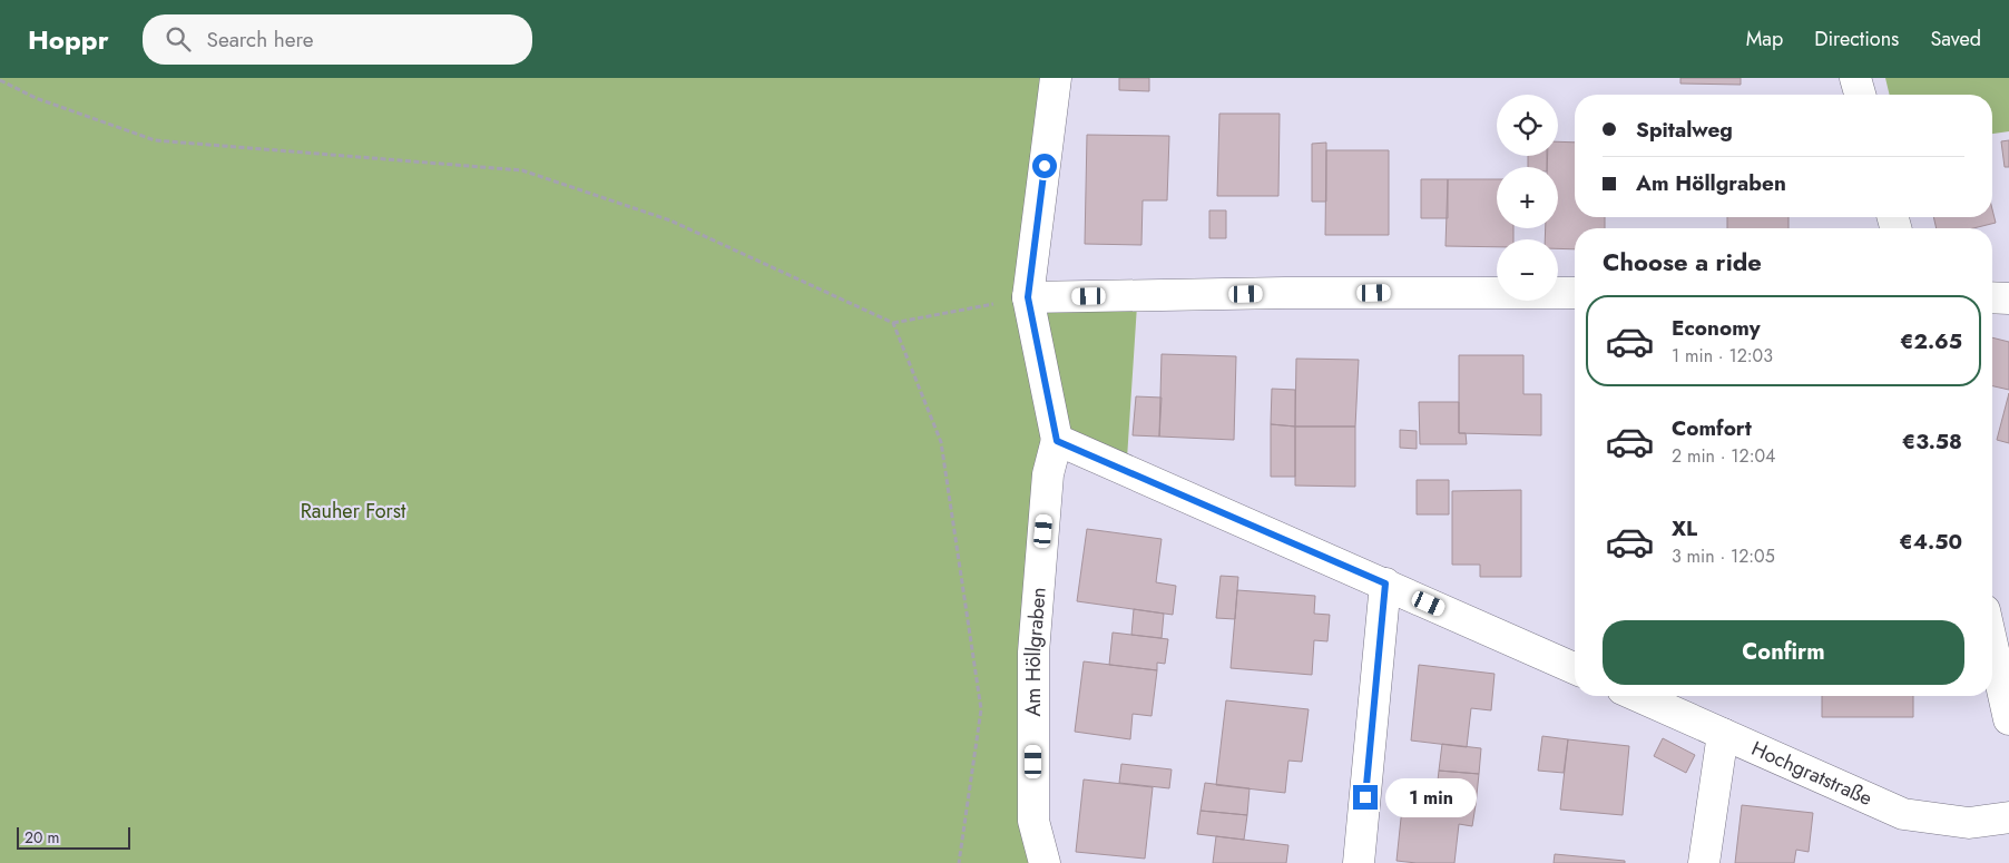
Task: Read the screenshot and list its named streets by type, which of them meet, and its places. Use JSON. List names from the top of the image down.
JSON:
{
  "streets": {
    "street": ["Am Höllgraben", "Hochgratstraße"]
  },
  "parks": ["Rauher Forst"],
  "scale_bar": "20 m",
  "page": {
    "header": "Hoppr",
    "search": "Search here",
    "nav": ["Map", "Directions", "Saved"],
    "map_buttons": ["+", "−"],
    "banner": ["Spitalweg", "Am Höllgraben"],
    "heading": "Choose a ride",
    "list": [
      {
        "name": "Economy",
        "note": "1 min · 12:03",
        "value": "€2.65"
      },
      {
        "name": "Comfort",
        "note": "2 min · 12:04",
        "value": "€3.58"
      },
      {
        "name": "XL",
        "note": "3 min · 12:05",
        "value": "€4.50"
      }
    ],
    "buttons": "Confirm",
    "bubble": "1 min",
    "scale": "20 m"
  }
}
